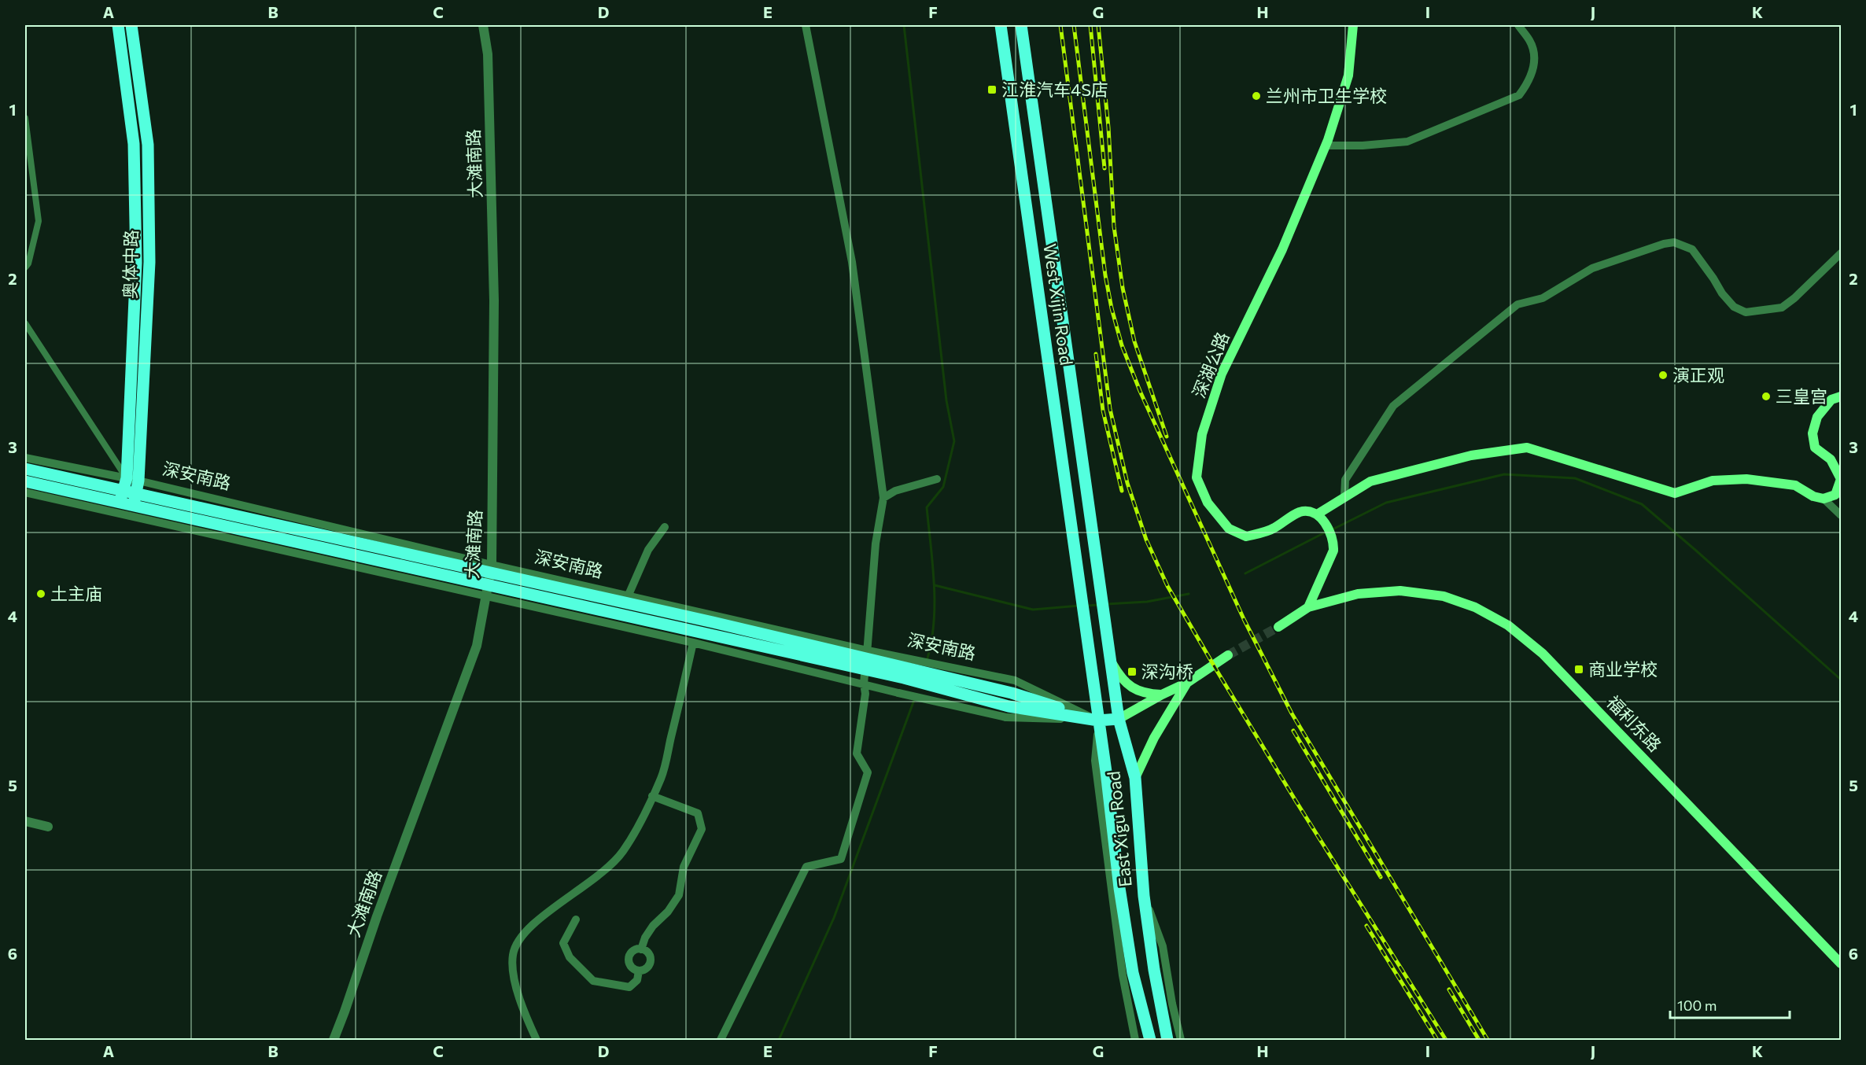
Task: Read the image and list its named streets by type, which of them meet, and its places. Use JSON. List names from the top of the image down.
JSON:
{
  "streets": {
    "main road": [
      "奥体中路",
      "West Xijin Road",
      "深湖公路",
      "深安南路",
      "福利东路",
      "East Xigu Road"
    ],
    "street": ["大滩南路"]
  },
  "crossings": [
    ["大滩南路", "深安南路"],
    ["奥体中路", "深安南路"],
    ["West Xijin Road", "East Xigu Road"],
    ["深安南路", "East Xigu Road"]
  ],
  "places": {
    "transit": ["江淮汽车4S店", "商业学校", "深沟桥"],
    "other": [
      "兰州市卫生学校",
      "演正观",
      "三皇宫",
      "土主庙"
    ]
  },
  "scale_bar": "100 m",
  "grid": {
    "columns": [
      "A",
      "B",
      "C",
      "D",
      "E",
      "F",
      "G",
      "H",
      "I",
      "J",
      "K"
    ],
    "rows": [
      "1",
      "2",
      "3",
      "4",
      "5",
      "6"
    ]
  }
}
